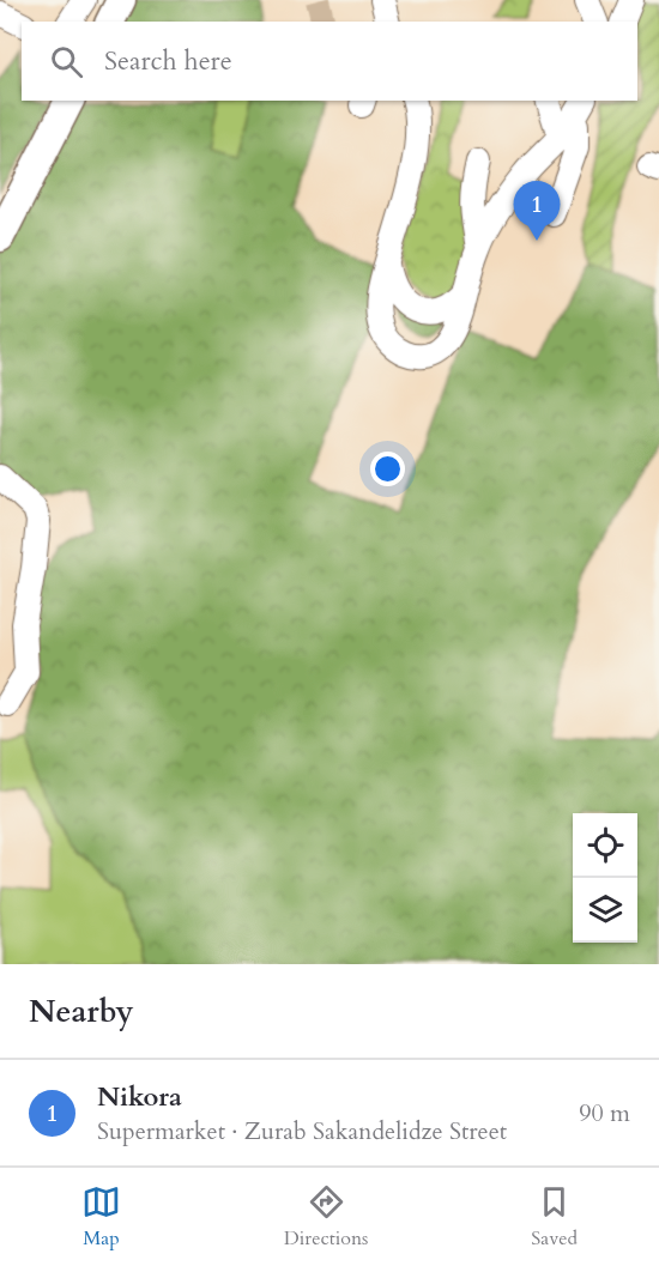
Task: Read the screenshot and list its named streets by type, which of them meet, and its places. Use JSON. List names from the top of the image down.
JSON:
{
  "page": {
    "search": "Search here",
    "pins": "1",
    "heading": "Nearby",
    "list": [
      {
        "mark": "1",
        "name": "Nikora",
        "note": "Supermarket · Zurab Sakandelidze Street",
        "value": "90 m"
      }
    ],
    "nav": ["Map", "Directions", "Saved"]
  }
}
